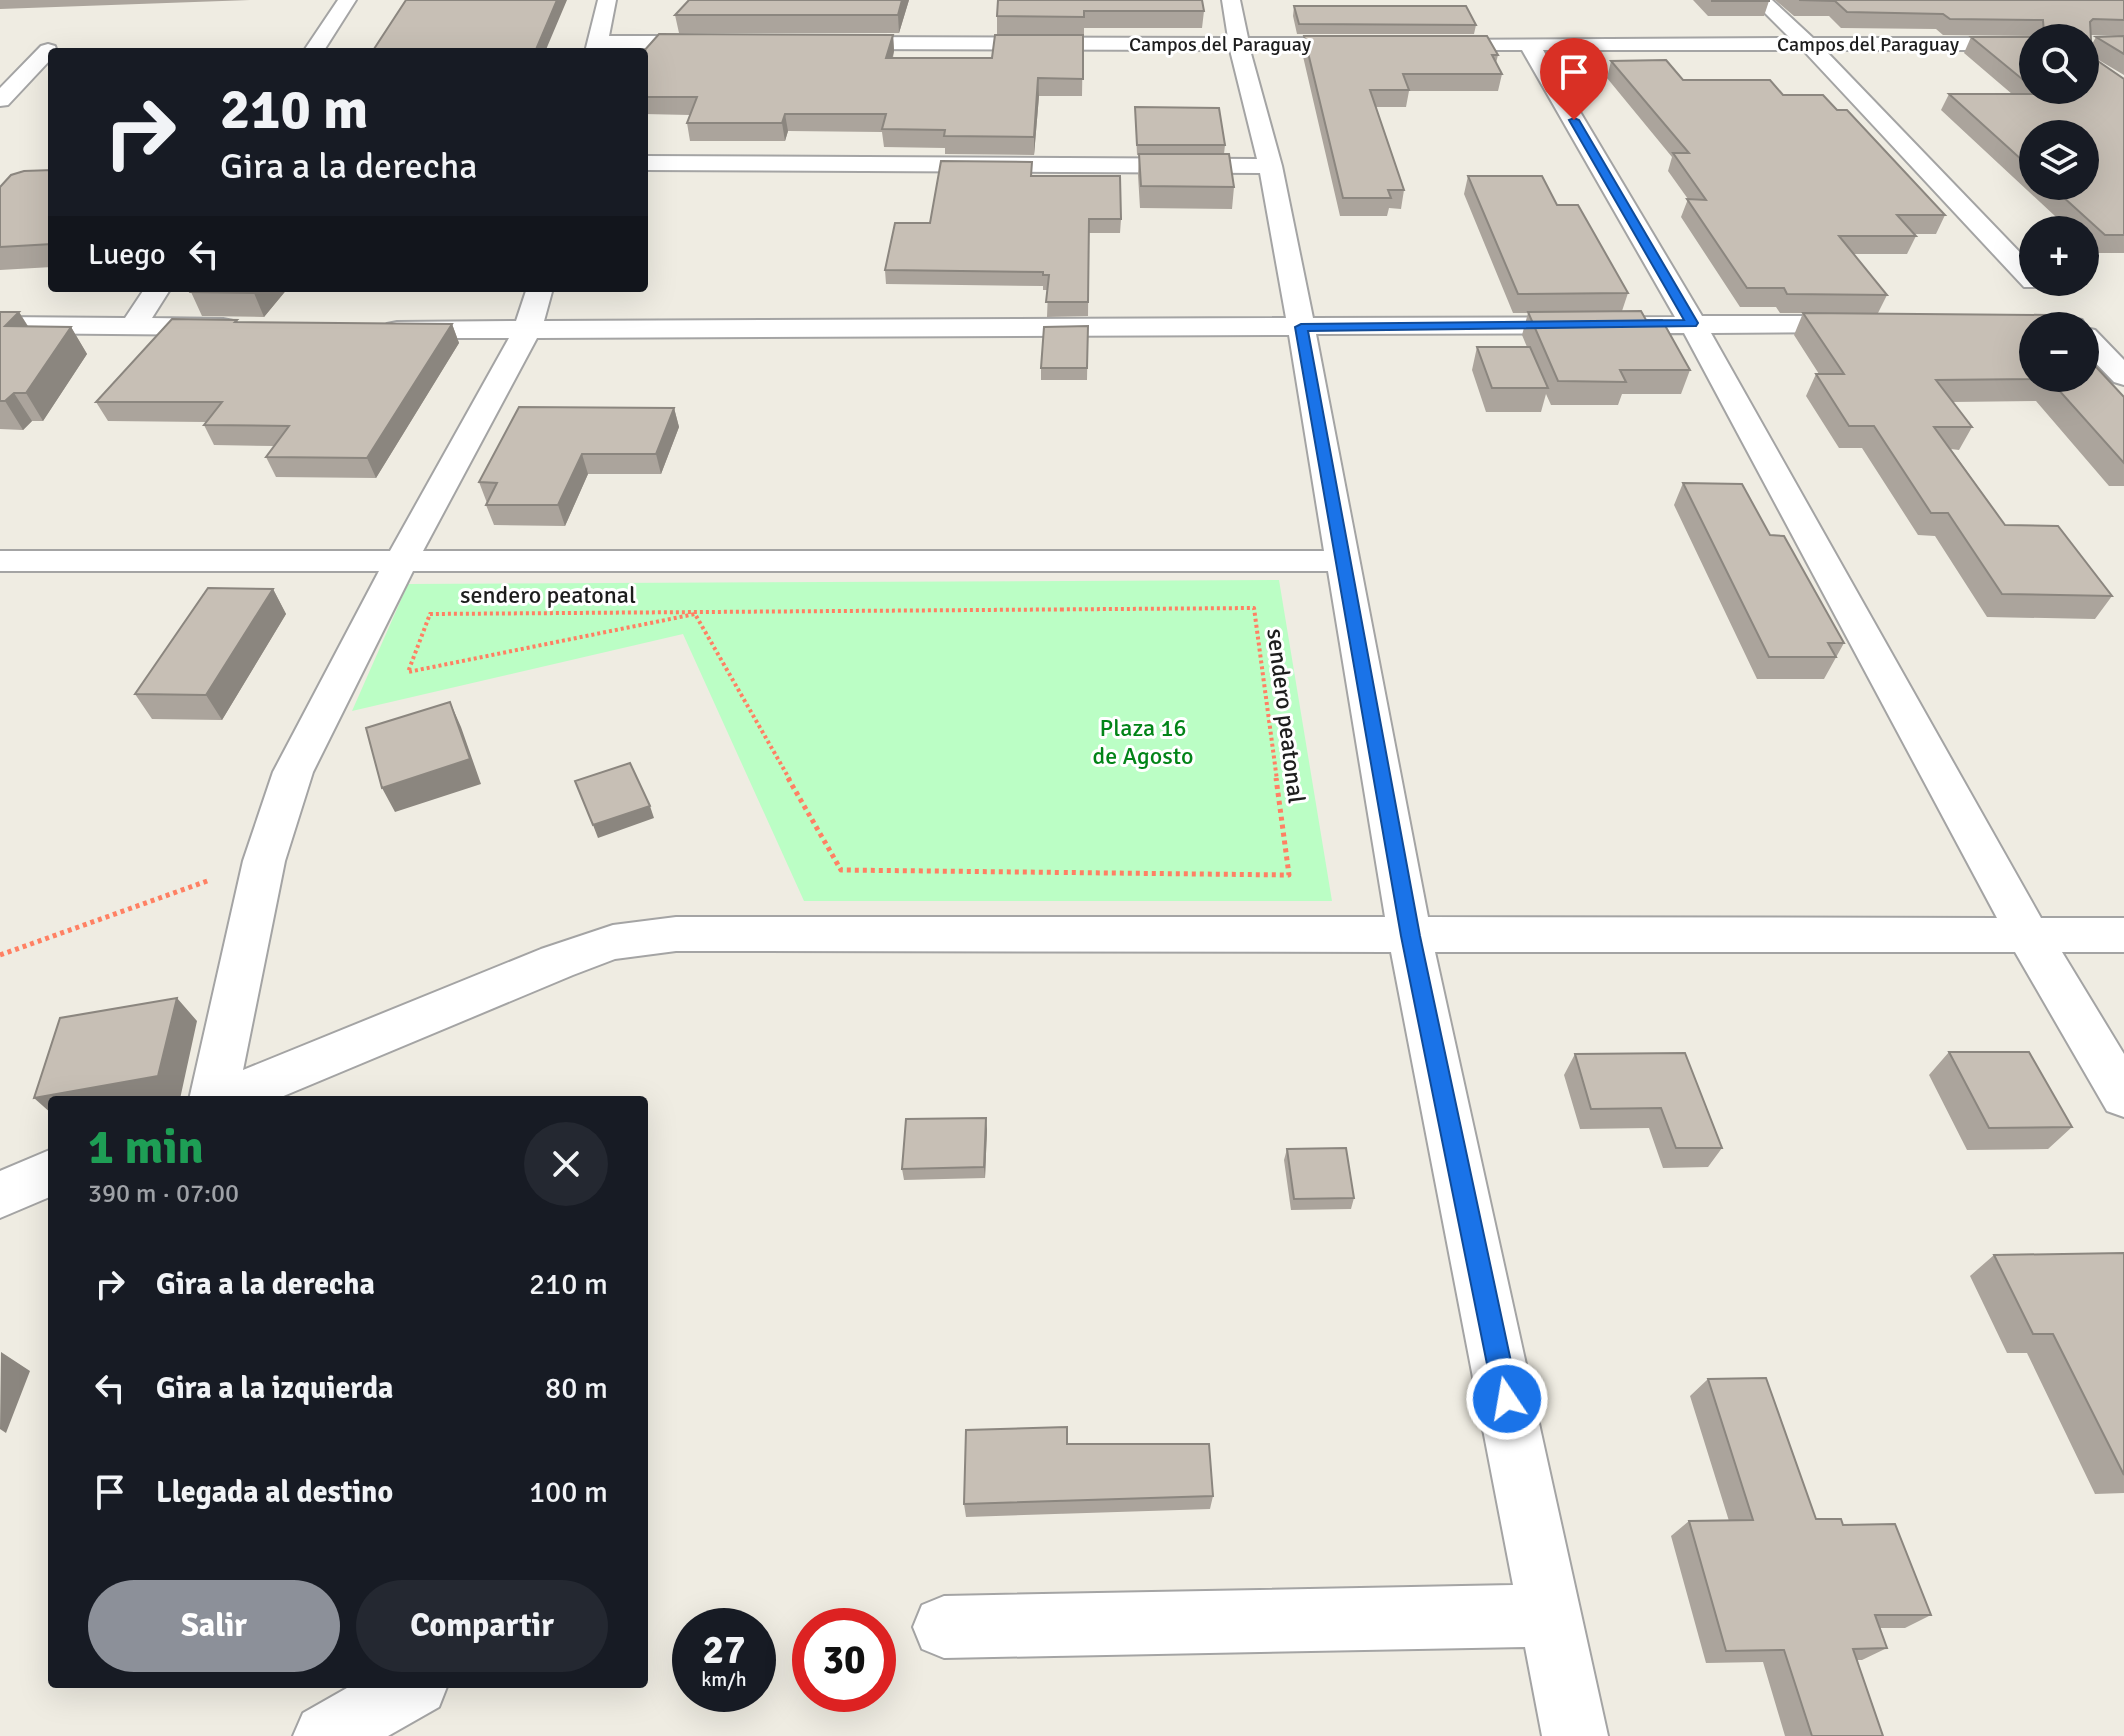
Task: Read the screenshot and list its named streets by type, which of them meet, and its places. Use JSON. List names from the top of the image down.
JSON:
{
  "streets": {
    "street": ["Campos del Paraguay"],
    "path": ["sendero peatonal"]
  },
  "parks": ["Plaza 16 de Agosto"],
  "page": {
    "map_buttons": ["+", "−"],
    "turn": ["210 m", "Gira a la derecha"],
    "then": "Luego",
    "heading": ["1 min", "390 m · 07:00"],
    "list": [
      {
        "name": "Gira a la derecha",
        "value": "210 m"
      },
      {
        "name": "Gira a la izquierda",
        "value": "80 m"
      },
      {
        "name": "Llegada al destino",
        "value": "100 m"
      }
    ],
    "buttons": ["Salir", "Compartir"],
    "speed": "27 km/h",
    "limit": "30"
  }
}
